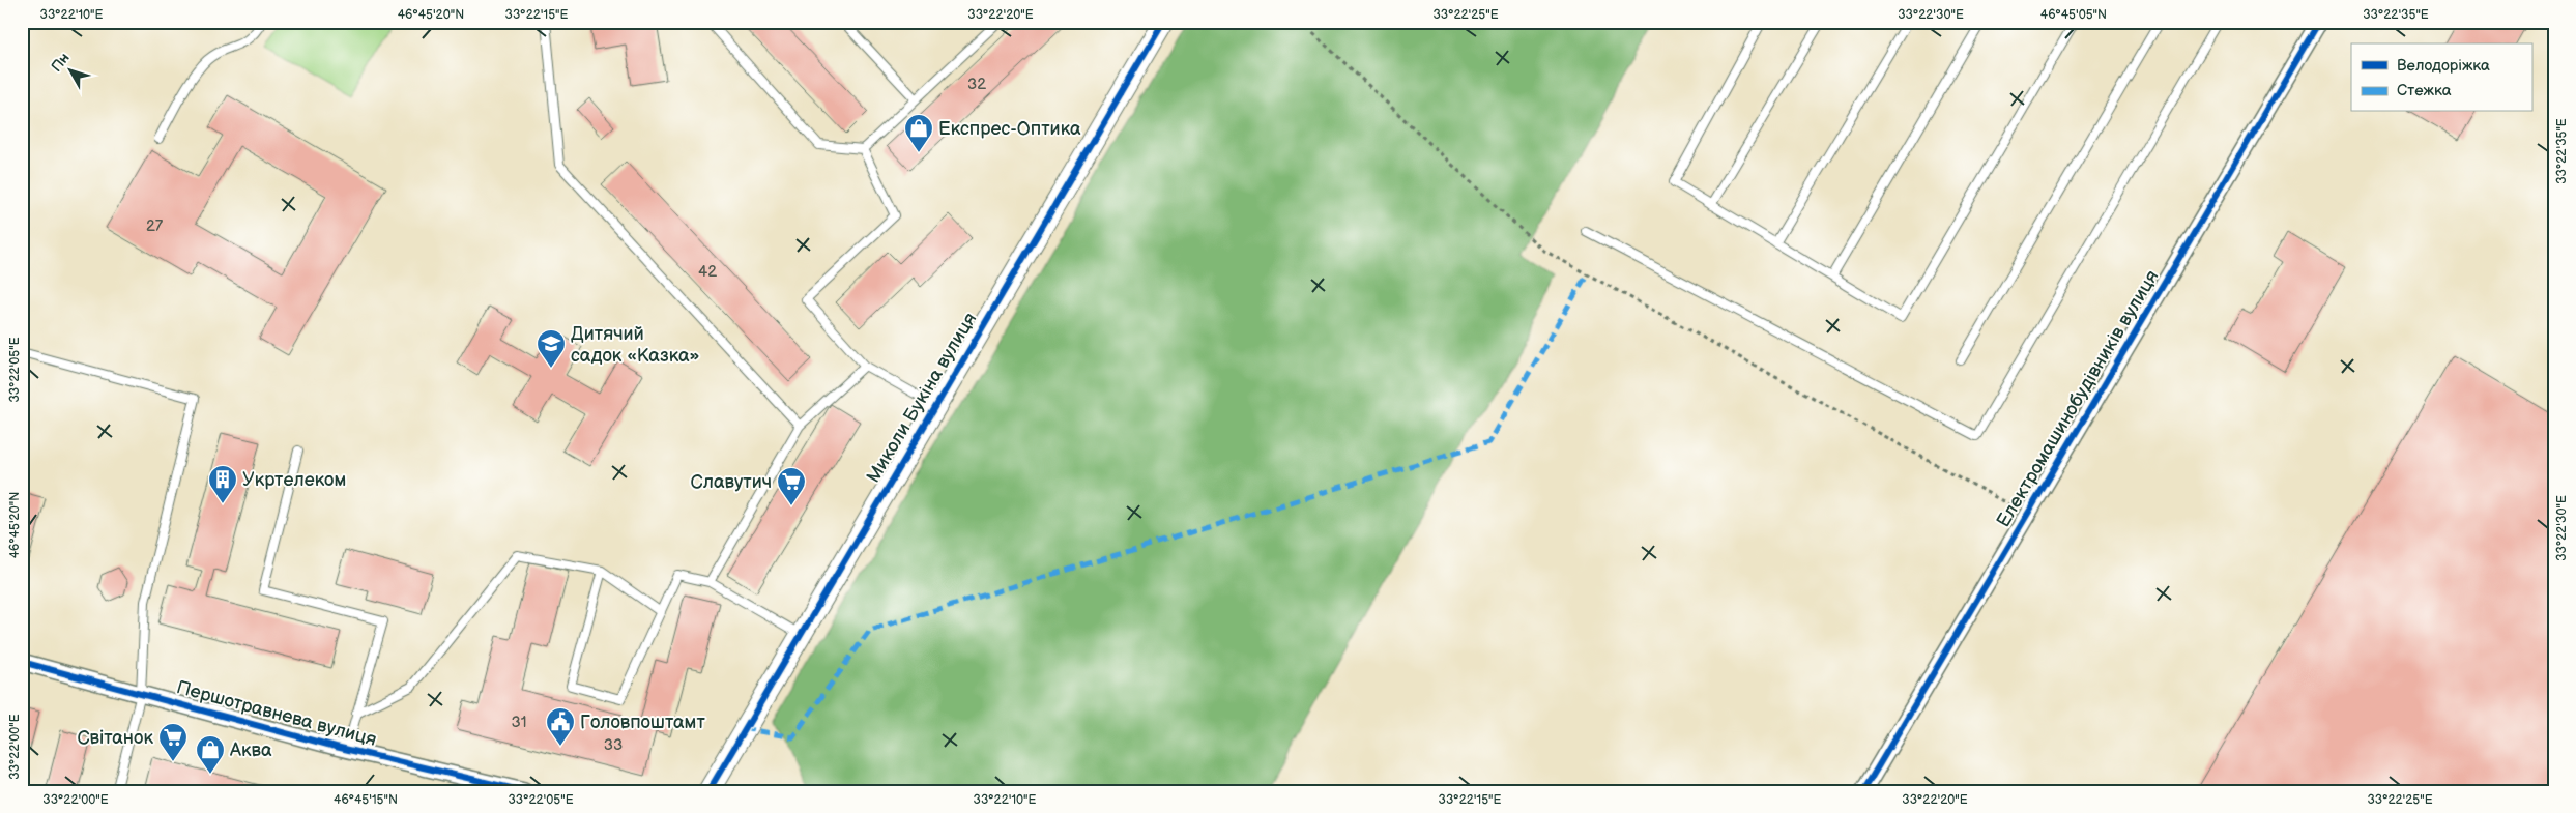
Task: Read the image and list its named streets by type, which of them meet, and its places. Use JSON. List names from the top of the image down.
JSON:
{
  "streets": {
    "street": ["Миколи Букіна вулиця", "Електромашинобудівників вулиця", "Першотравнева вулиця"]
  },
  "places": {
    "shop": ["Експрес-Оптика", "Аква"],
    "school or university": ["Дитячий садок «Казка»"],
    "building": ["Укртелеком"],
    "supermarket": ["Славутич", "Свiтанок"],
    "public building": ["Головпоштамт"]
  },
  "house_numbers": [
    "32",
    "27",
    "42",
    "31",
    "33"
  ],
  "legend": ["Велодоріжка", "Стежка"],
  "north": "top left",
  "coordinates": [
    "33°22'10\"E",
    "46°45'20\"N",
    "33°22'15\"E",
    "33°22'20\"E",
    "33°22'25\"E",
    "33°22'30\"E",
    "46°45'05\"N",
    "33°22'35\"E",
    "33°22'05\"E",
    "33°22'00\"E",
    "46°45'15\"N"
  ]
}
